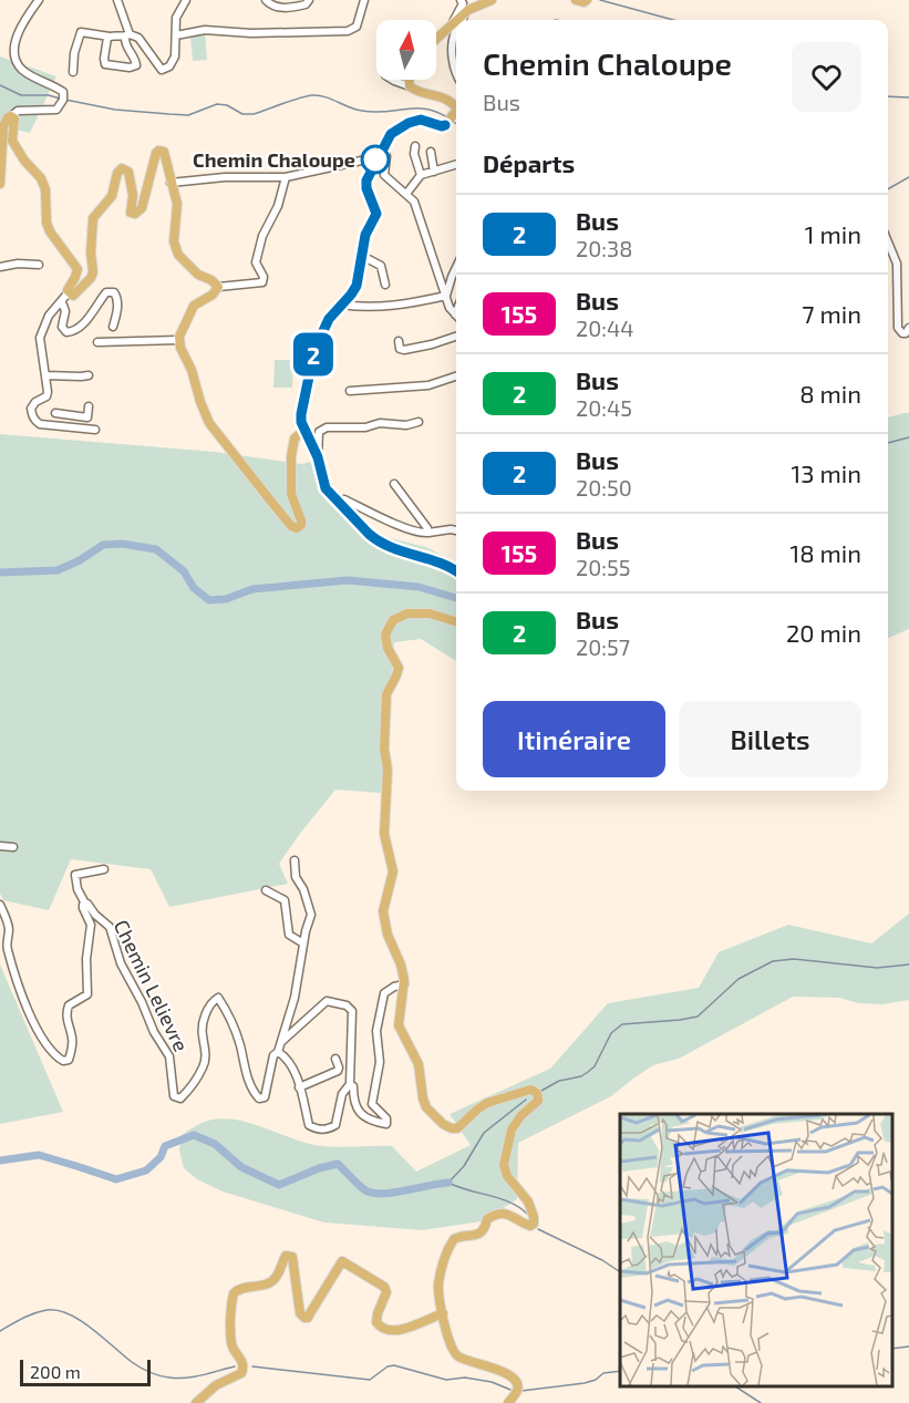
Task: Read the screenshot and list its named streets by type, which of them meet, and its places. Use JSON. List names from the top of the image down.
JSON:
{
  "streets": {
    "street": ["Chemin Lelievre"]
  },
  "places": ["Chemin Chaloupe"],
  "lines": ["bus line 2"],
  "scale_bar": "200 m",
  "north": "top",
  "page": {
    "on_map": "2",
    "heading": [
      ["Chemin Chaloupe", "Bus"],
      "Départs"
    ],
    "list": [
      {
        "mark": "2",
        "name": "Bus",
        "note": "20:38",
        "value": "1 min"
      },
      {
        "mark": "155",
        "name": "Bus",
        "note": "20:44",
        "value": "7 min"
      },
      {
        "mark": "2",
        "name": "Bus",
        "note": "20:45",
        "value": "8 min"
      },
      {
        "mark": "2",
        "name": "Bus",
        "note": "20:50",
        "value": "13 min"
      },
      {
        "mark": "155",
        "name": "Bus",
        "note": "20:55",
        "value": "18 min"
      },
      {
        "mark": "2",
        "name": "Bus",
        "note": "20:57",
        "value": "20 min"
      }
    ],
    "buttons": ["Itinéraire", "Billets"],
    "scale": "200 m"
  }
}
